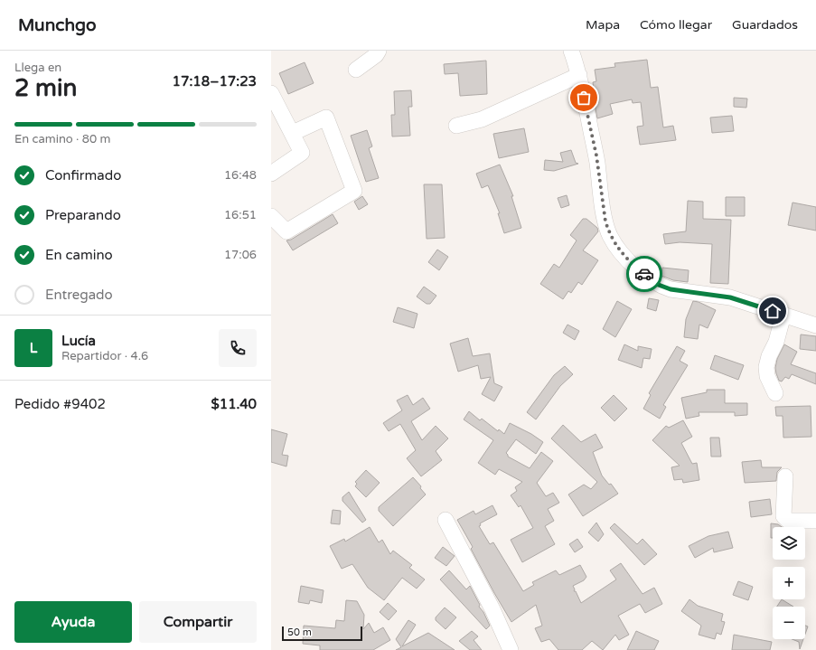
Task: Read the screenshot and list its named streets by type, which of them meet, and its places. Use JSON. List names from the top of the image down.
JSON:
{
  "scale_bar": "50 m",
  "page": {
    "header": "Munchgo",
    "nav": ["Mapa", "Cómo llegar", "Guardados"],
    "heading": ["2 min", "Llega en", "17:18–17:23"],
    "panel": [
      "Lucía",
      "Repartidor · 4.6",
      "Pedido #9402",
      "$11.40"
    ],
    "bar": "En camino · 80 m",
    "list": [
      ["Confirmado", "16:48"],
      ["Preparando", "16:51"],
      ["En camino", "17:06"],
      "Entregado"
    ],
    "round": "L",
    "map_buttons": ["+", "−"],
    "buttons": ["Ayuda", "Compartir"],
    "scale": "50 m"
  }
}
